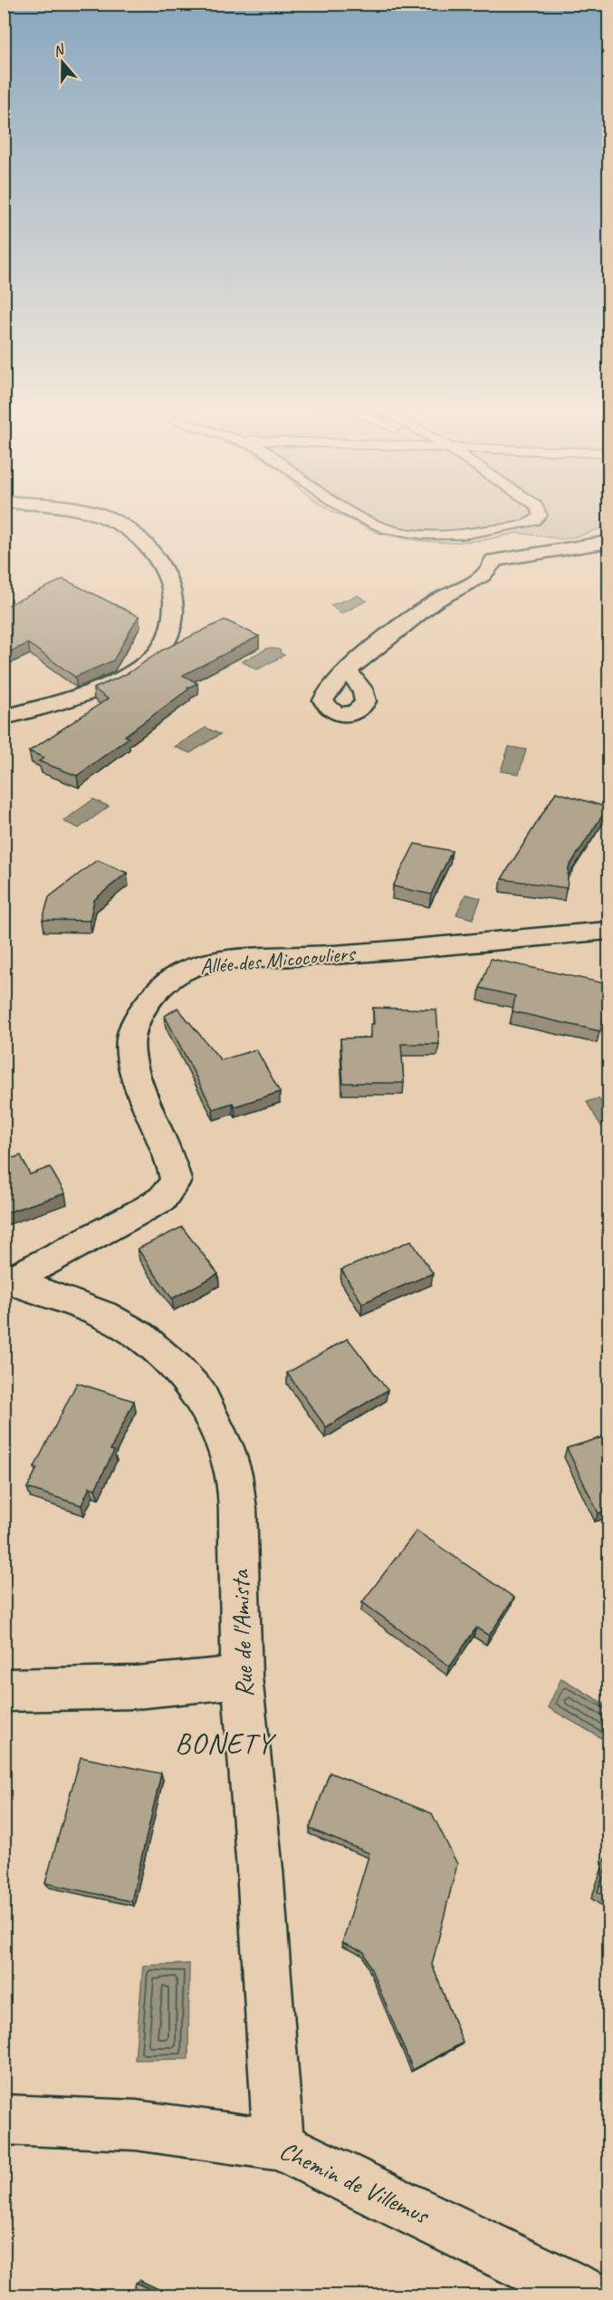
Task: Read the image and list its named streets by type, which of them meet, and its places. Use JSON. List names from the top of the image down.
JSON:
{
  "streets": {
    "street": ["Allée des Micocouliers", "Rue de l'Amista", "Chemin de Villemus"]
  },
  "crossings": [
    ["Allée des Micocouliers", "Rue de l'Amista"],
    ["Rue de l'Amista", "Chemin de Villemus"]
  ],
  "districts": ["BONETY"],
  "north": "top"
}
